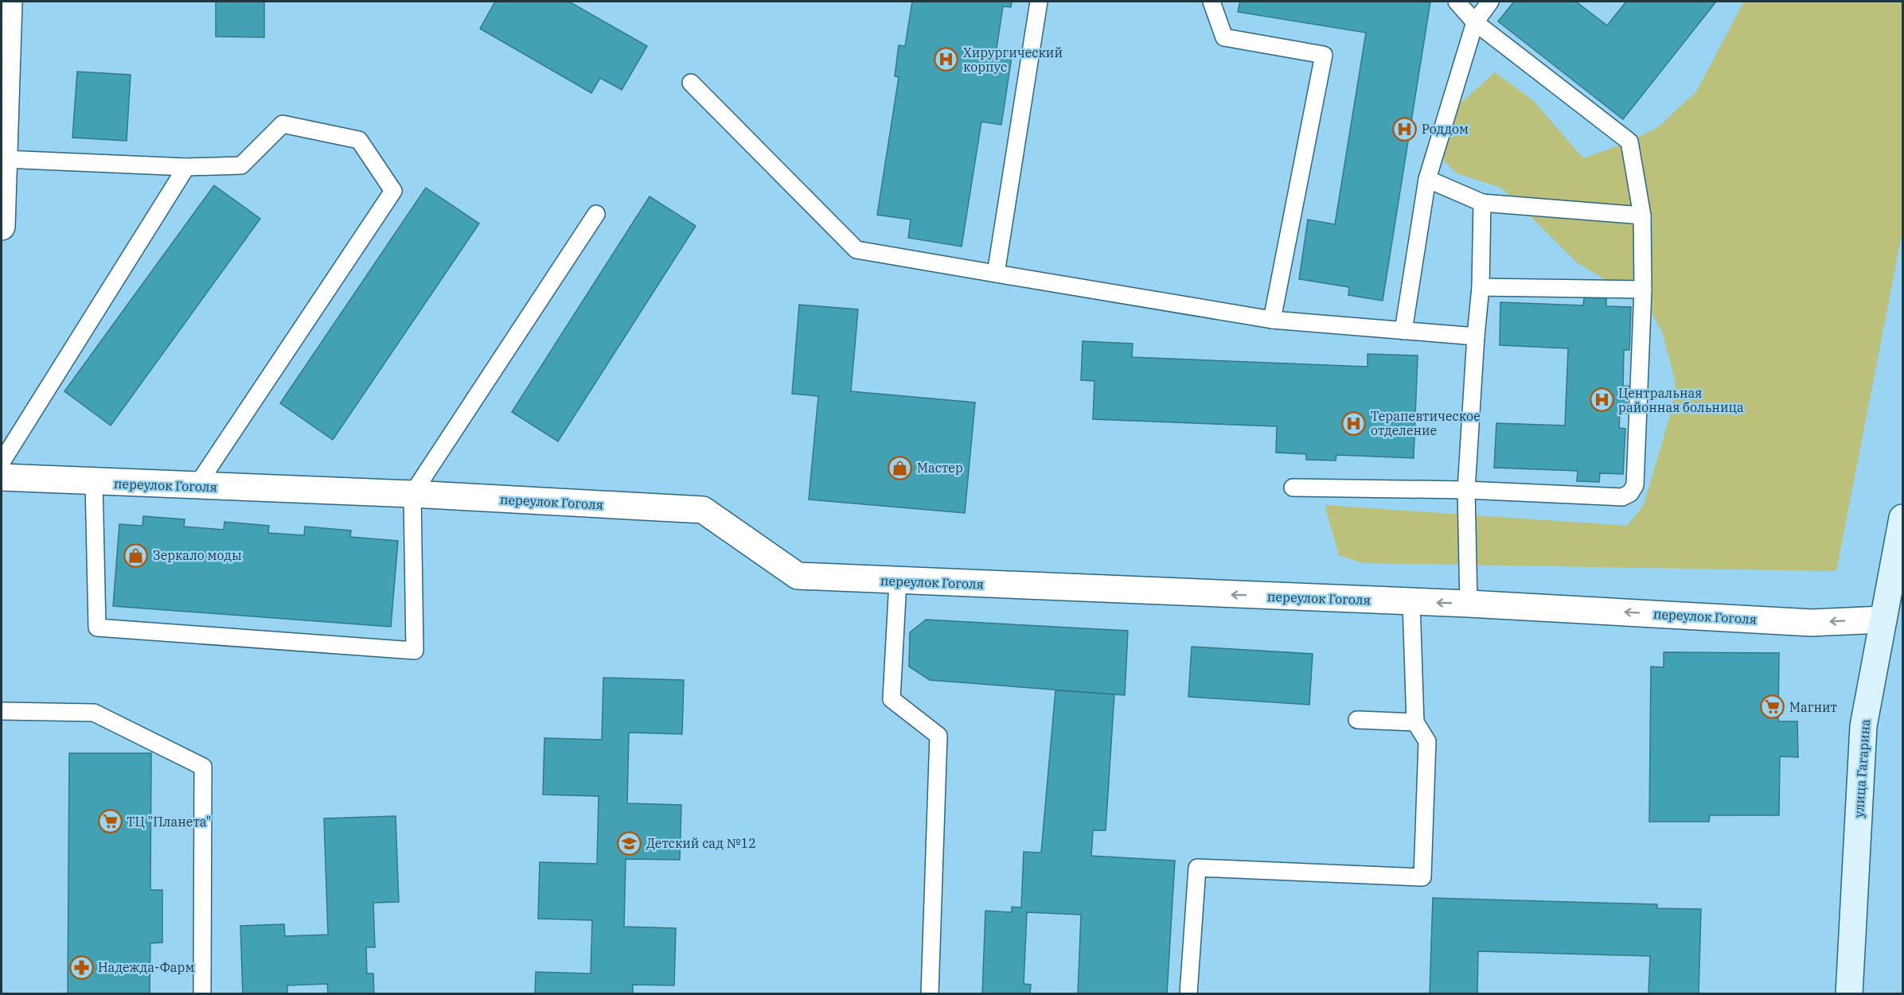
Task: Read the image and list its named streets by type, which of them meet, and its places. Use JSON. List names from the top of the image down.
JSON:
{
  "streets": {
    "main road": ["улица Гагарина"],
    "street": ["переулок Гоголя"]
  },
  "crossings": [
    ["переулок Гоголя", "улица Гагарина"]
  ],
  "one_way": ["переулок Гоголя"],
  "places": {
    "hospital": [
      "Хирургический корпус",
      "Роддом",
      "Центральная районная больница",
      "Терапевтическое отделение"
    ],
    "shop": ["Мастер", "Зеркало моды"],
    "supermarket": ["Магнит", "ТЦ \"Планета\""],
    "school or university": ["Детский сад №12"],
    "pharmacy": ["Надежда-Фарм"]
  }
}
